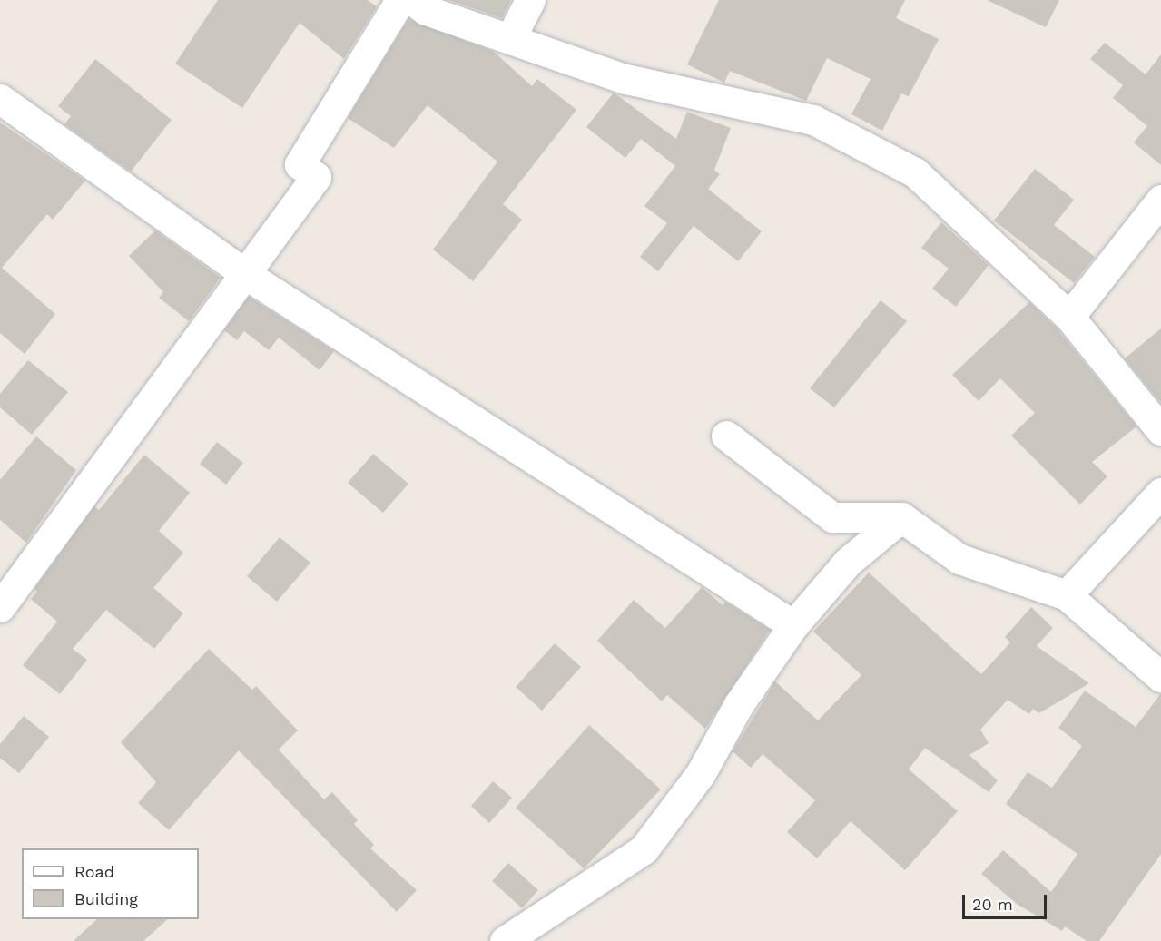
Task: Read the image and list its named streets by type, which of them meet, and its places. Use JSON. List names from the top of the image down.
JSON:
{
  "legend": ["Road", "Building"],
  "scale_bar": "20 m"
}
